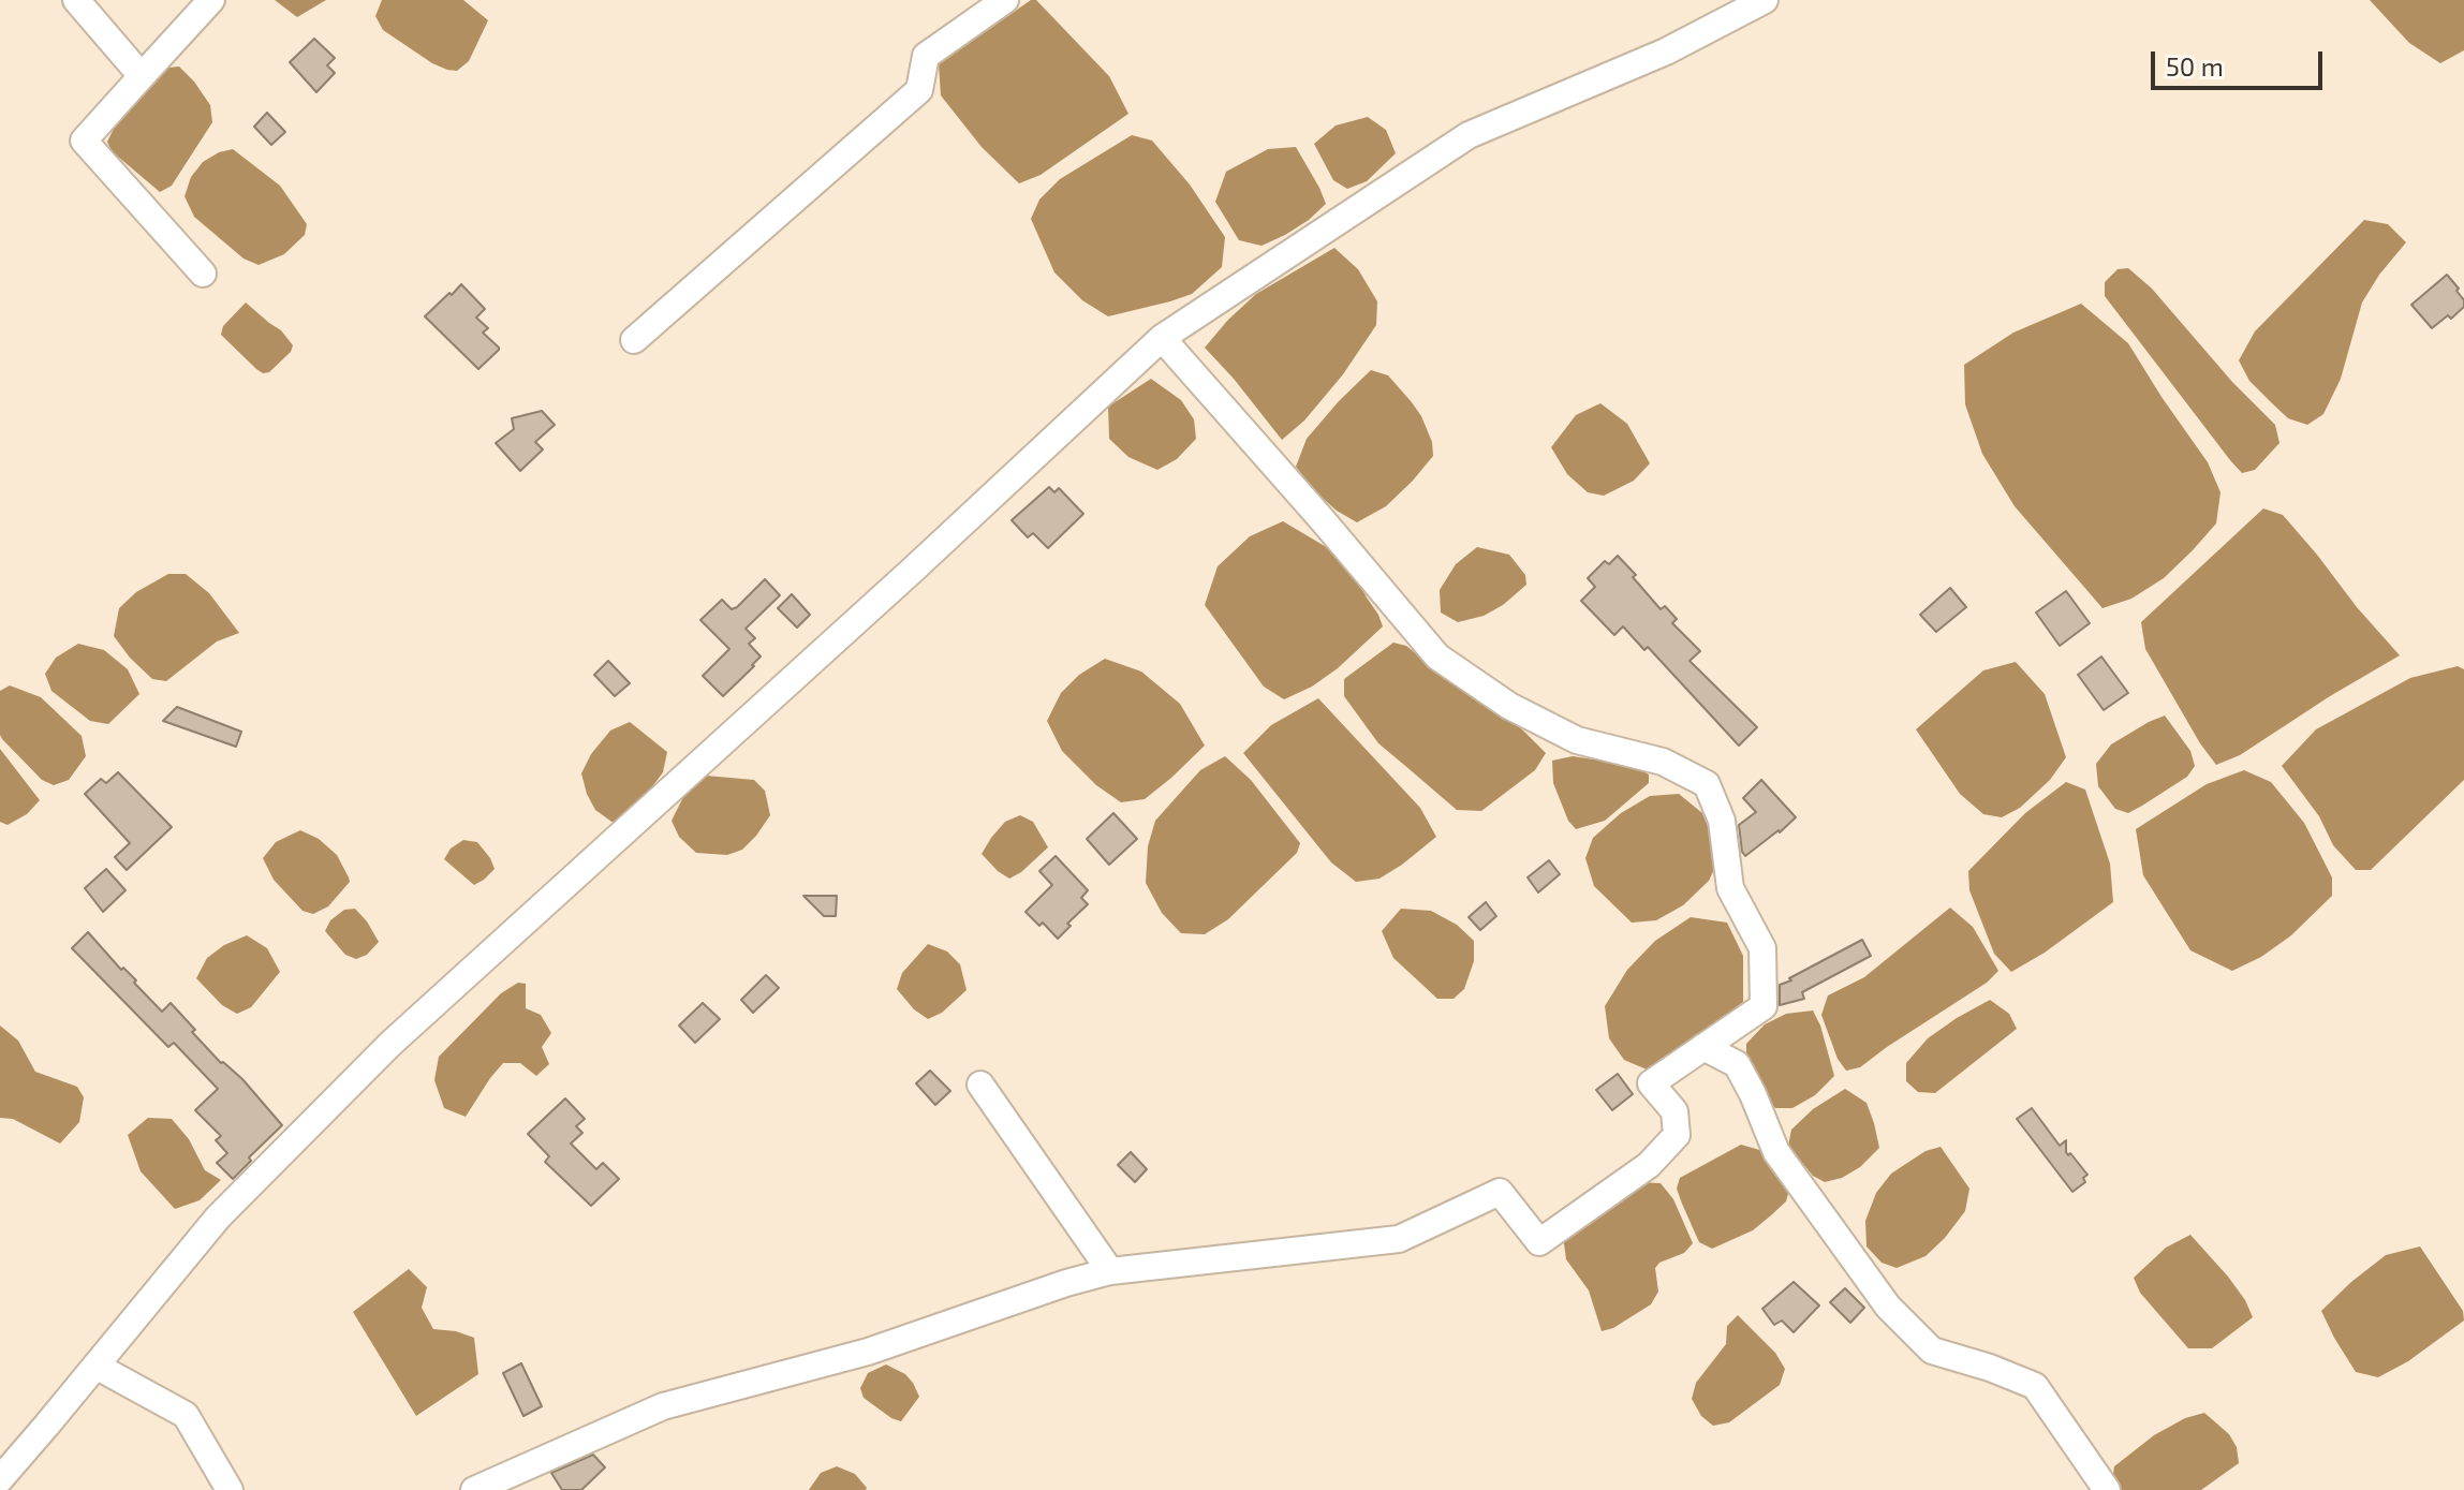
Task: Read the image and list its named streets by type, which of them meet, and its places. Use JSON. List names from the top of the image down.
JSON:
{
  "scale_bar": "50 m"
}
